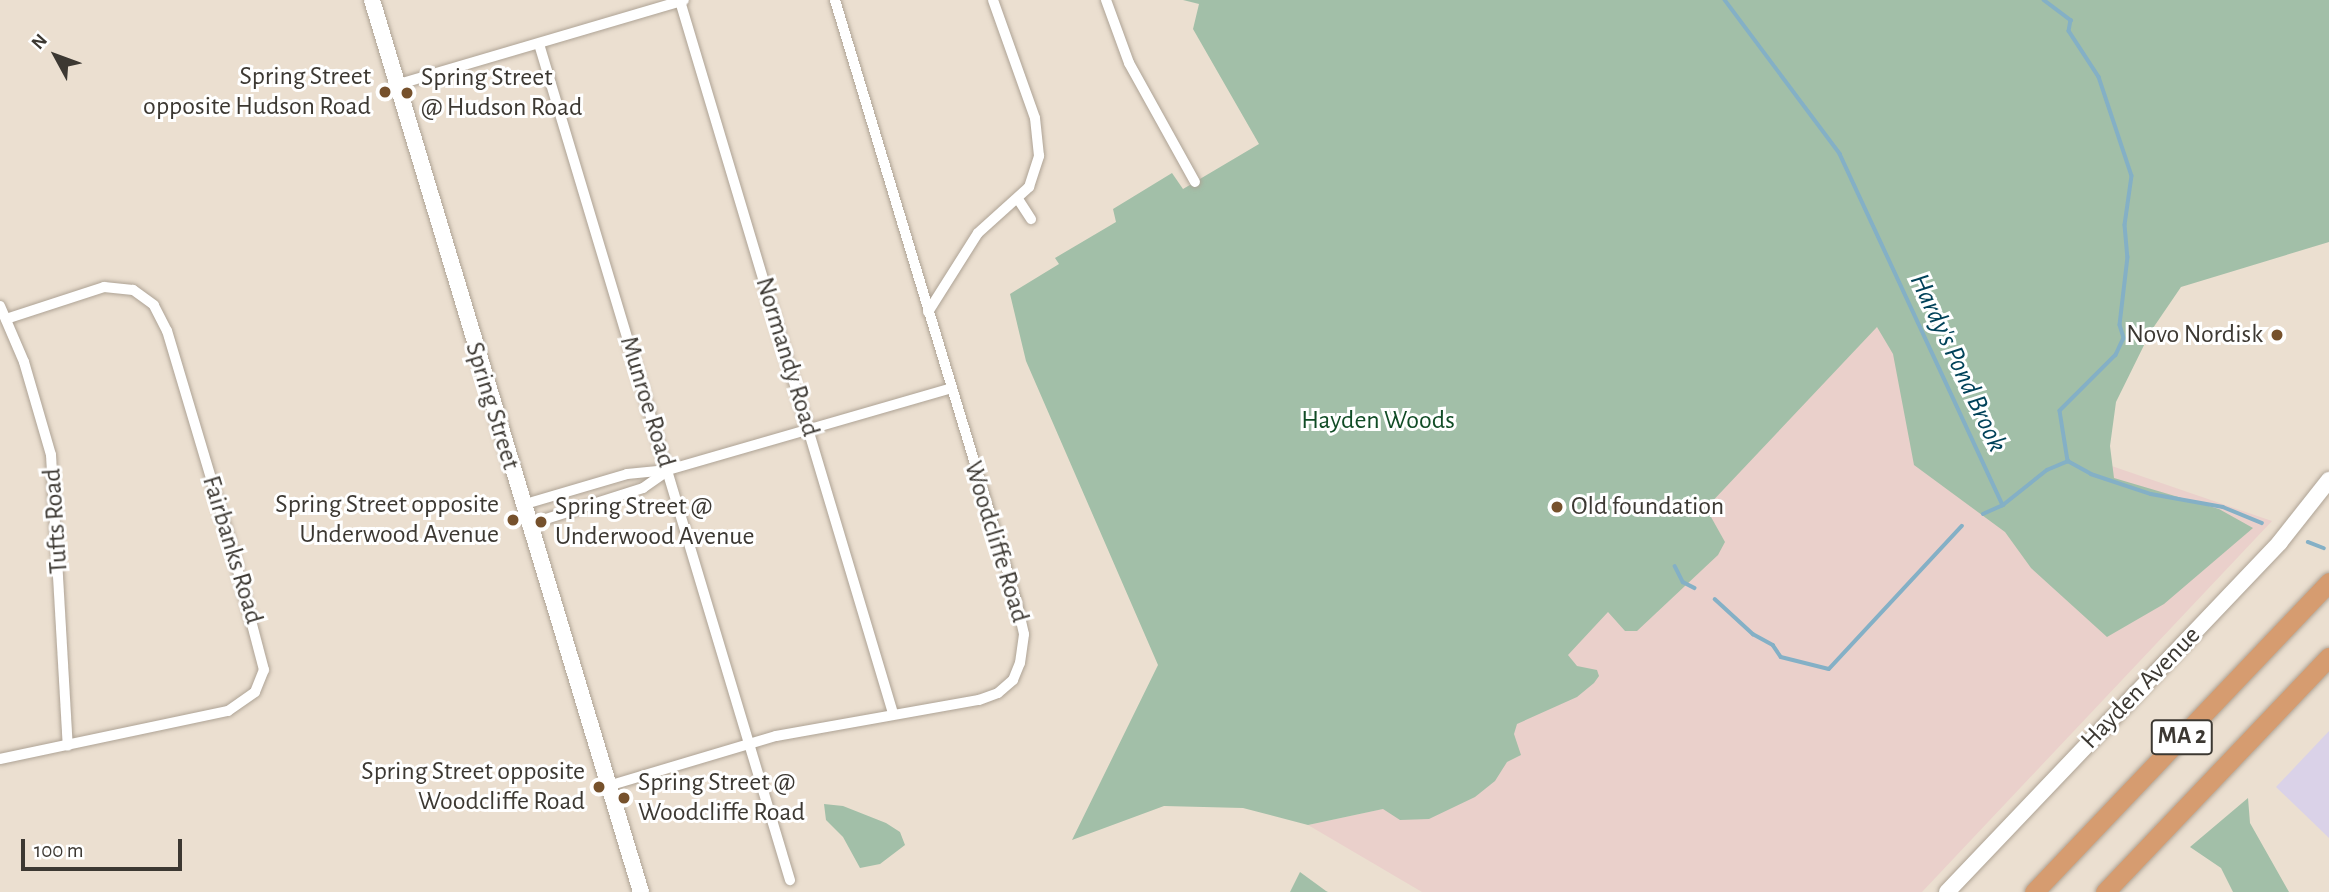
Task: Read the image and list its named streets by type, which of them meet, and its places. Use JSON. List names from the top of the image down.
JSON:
{
  "streets": {
    "highway": ["MA 2"],
    "main road": ["Spring Street", "Hayden Avenue"],
    "street": [
      "Normandy Road",
      "Munroe Road",
      "Tufts Road",
      "Woodcliffe Road",
      "Fairbanks Road"
    ]
  },
  "crossings": [
    ["Normandy Road", "Woodcliffe Road"],
    ["Munroe Road", "Woodcliffe Road"],
    ["Spring Street", "Woodcliffe Road"],
    ["Tufts Road", "Fairbanks Road"]
  ],
  "water": ["Hardy's Pond Brook"],
  "parks": ["Hayden Woods"],
  "places": [
    "Spring Street opposite Hudson Road",
    "Spring Street @ Hudson Road",
    "Novo Nordisk",
    "Old foundation",
    "Spring Street opposite Underwood Avenue",
    "Spring Street @ Underwood Avenue",
    "Spring Street opposite Woodcliffe Road",
    "Spring Street @ Woodcliffe Road"
  ],
  "scale_bar": "100 m",
  "north": "top left"
}
